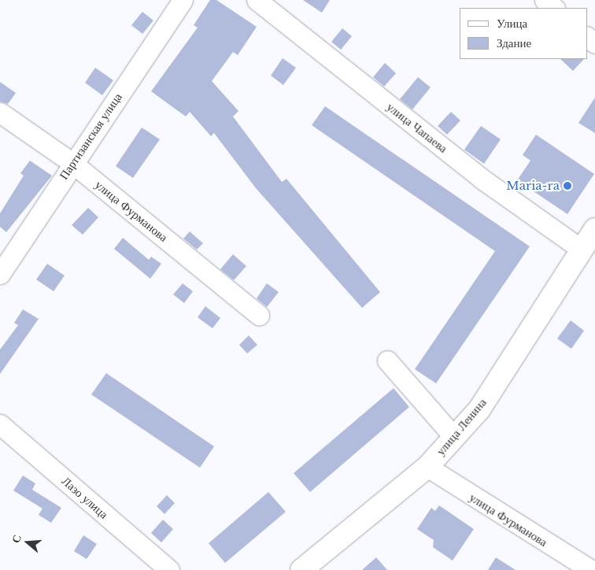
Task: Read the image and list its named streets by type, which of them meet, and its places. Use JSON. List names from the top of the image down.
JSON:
{
  "streets": {
    "main road": ["улица Ленина"],
    "street": [
      "улица Чапаева",
      "Партизанская улица",
      "улица Фурманова",
      "Лазо улица"
    ]
  },
  "crossings": [
    ["улица Чапаева", "улица Ленина"],
    ["Партизанская улица", "улица Фурманова"],
    ["улица Фурманова", "улица Ленина"]
  ],
  "places": ["Maria-ra"],
  "legend": ["Улица", "Здание"],
  "north": "left"
}
